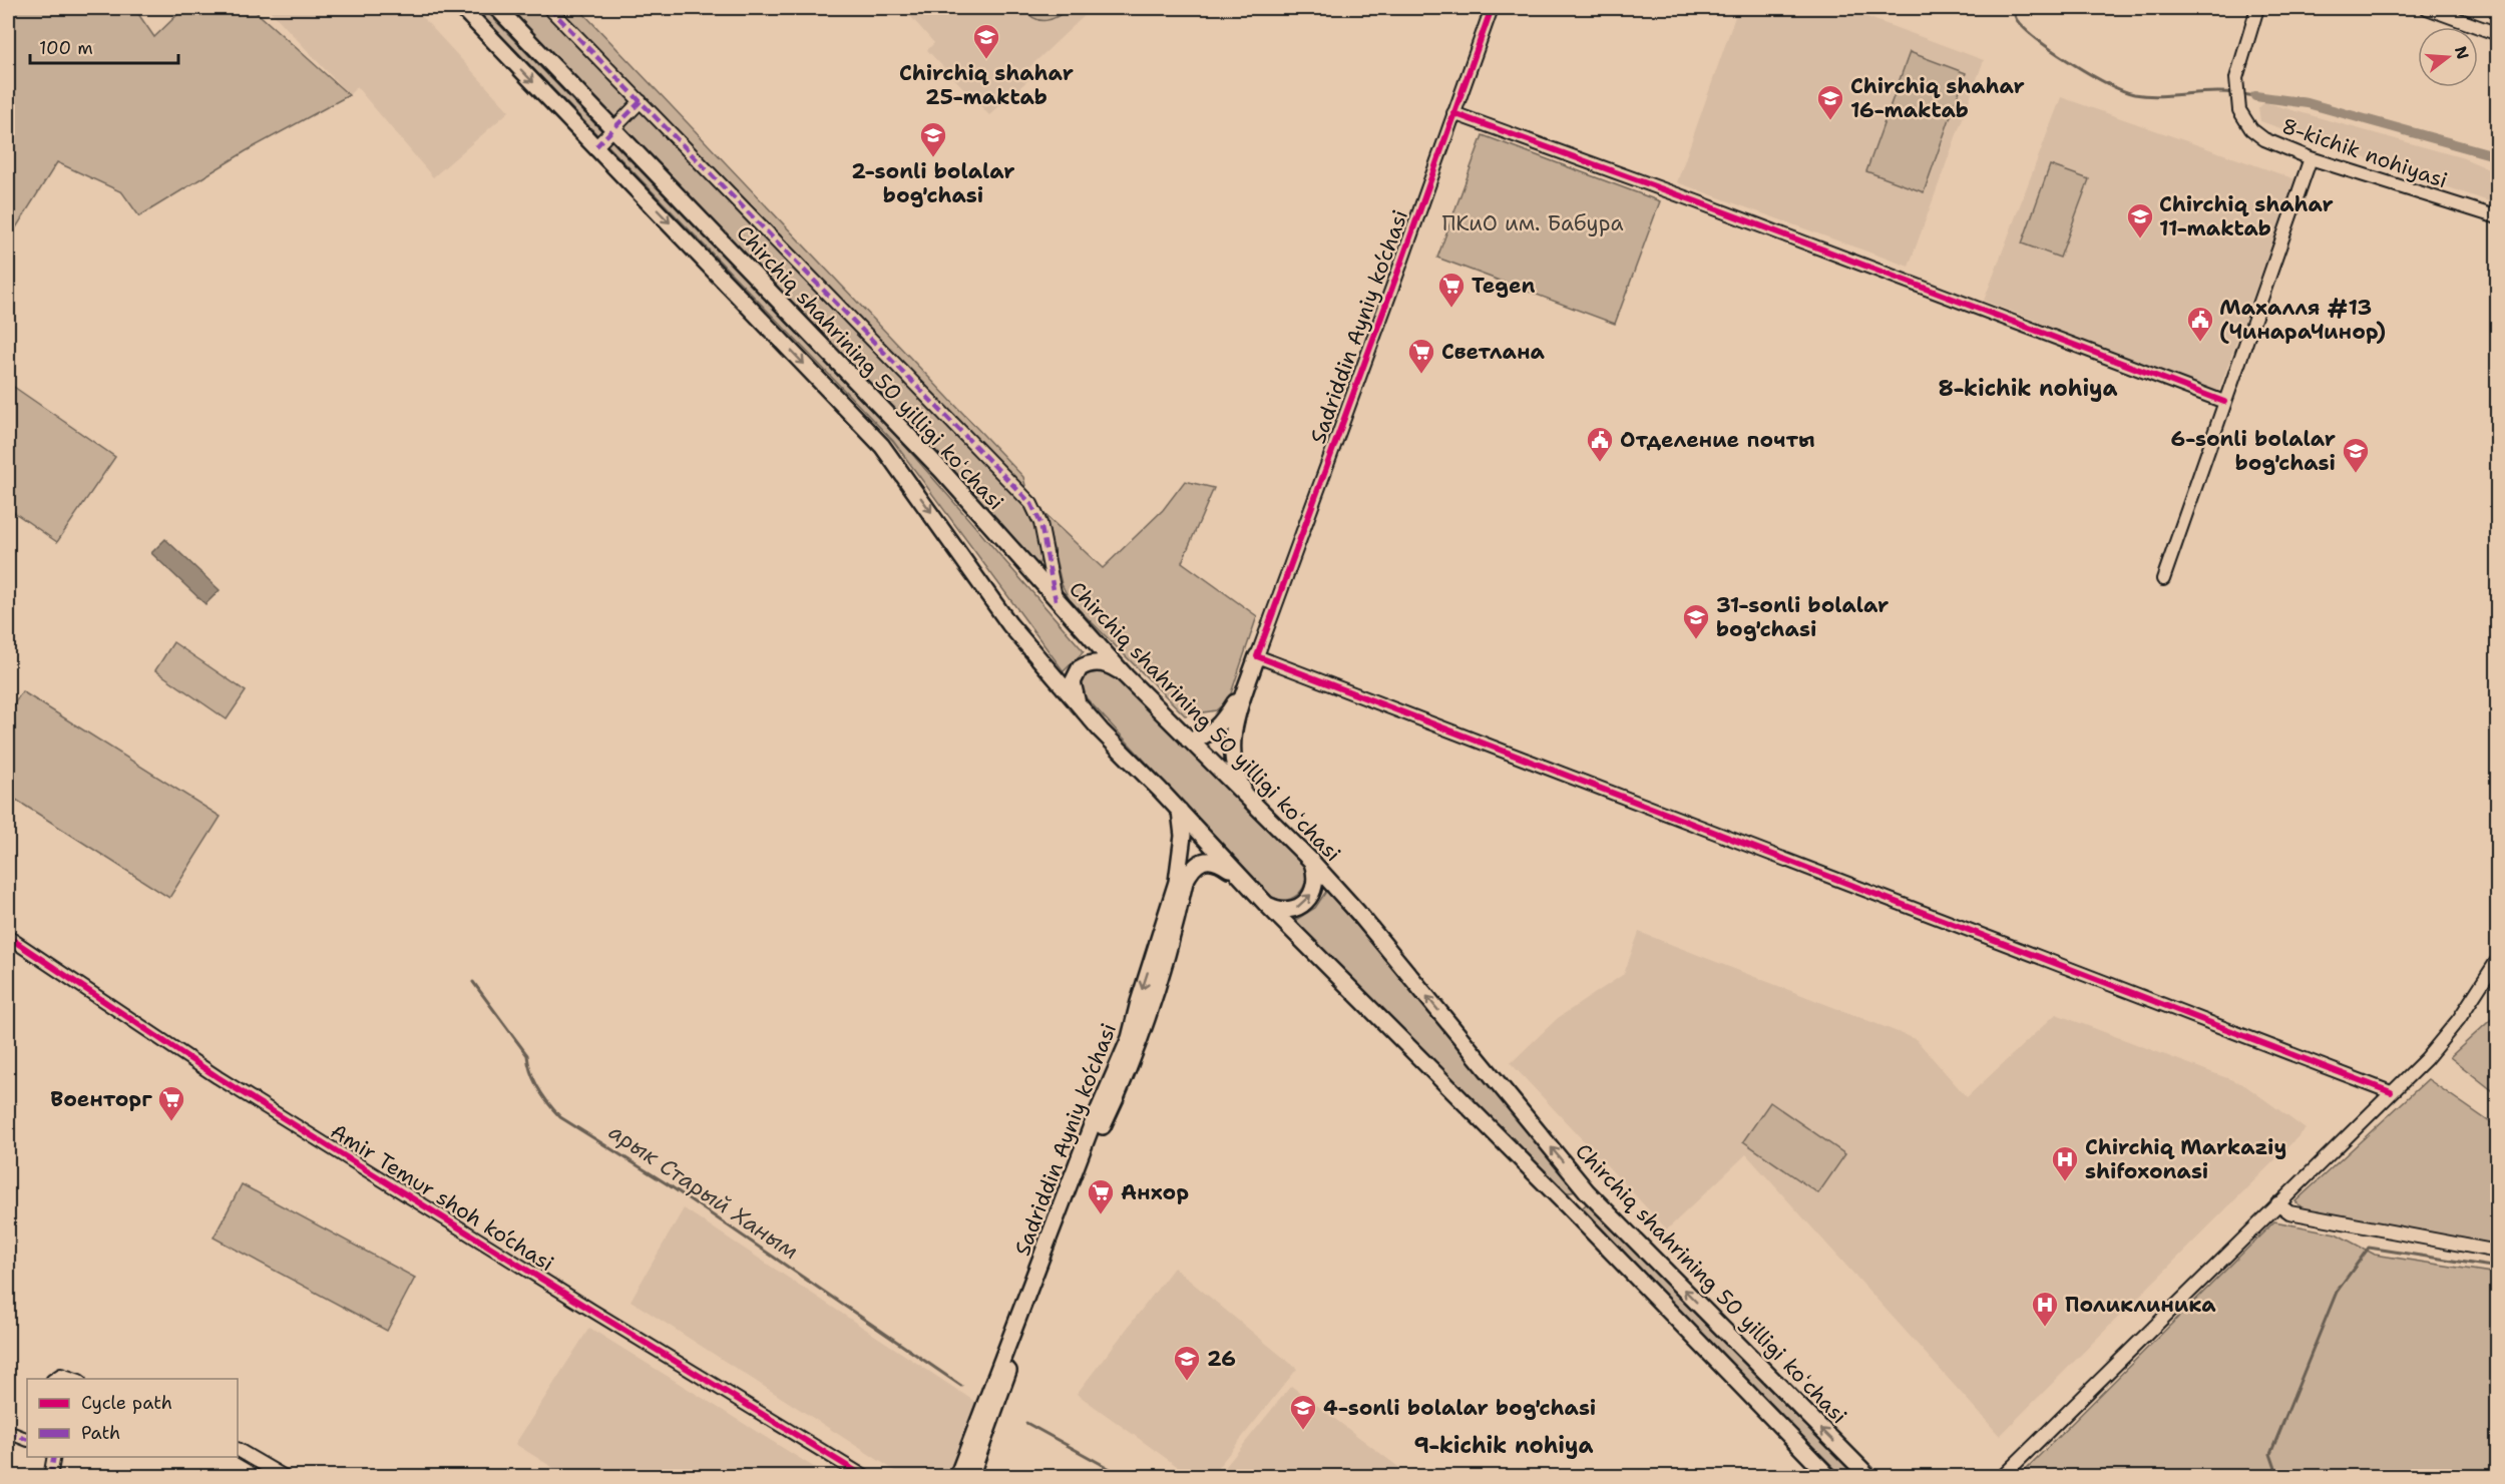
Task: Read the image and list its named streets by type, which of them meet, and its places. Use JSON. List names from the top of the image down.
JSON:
{
  "streets": {
    "main road": ["Sadriddin Ayniy ko‘chasi", "Chirchiq shahrining 50 yilligi koʻchasi"],
    "street": ["8-kichik nohiyasi", "Amir Temur shoh ko‘chasi"]
  },
  "districts": ["8-kichik nohiya", "9-kichik nohiya"],
  "water": ["арык Старый Ханым"],
  "parks": ["ПКиО им. Бабура"],
  "places": {
    "school or university": [
      "Chirchiq shahar 25-maktab",
      "Chirchiq shahar 16-maktab",
      "2-sonli bolalar bog'chasi",
      "Chirchiq shahar 11-maktab",
      "6-sonli bolalar bog'chasi",
      "31-sonli bolalar bog'chasi",
      "26",
      "4-sonli bolalar bog'chasi"
    ],
    "supermarket": [
      "Tegen",
      "Светлана",
      "Военторг",
      "Анхор"
    ],
    "public building": ["Махалля #13 (ЧинараЧинор)", "Отделение почты"],
    "hospital": ["Chirchiq Markaziy shifoxonasi", "Поликлиника"]
  },
  "legend": ["Cycle path", "Path"],
  "scale_bar": "100 m",
  "north": "right"
}
